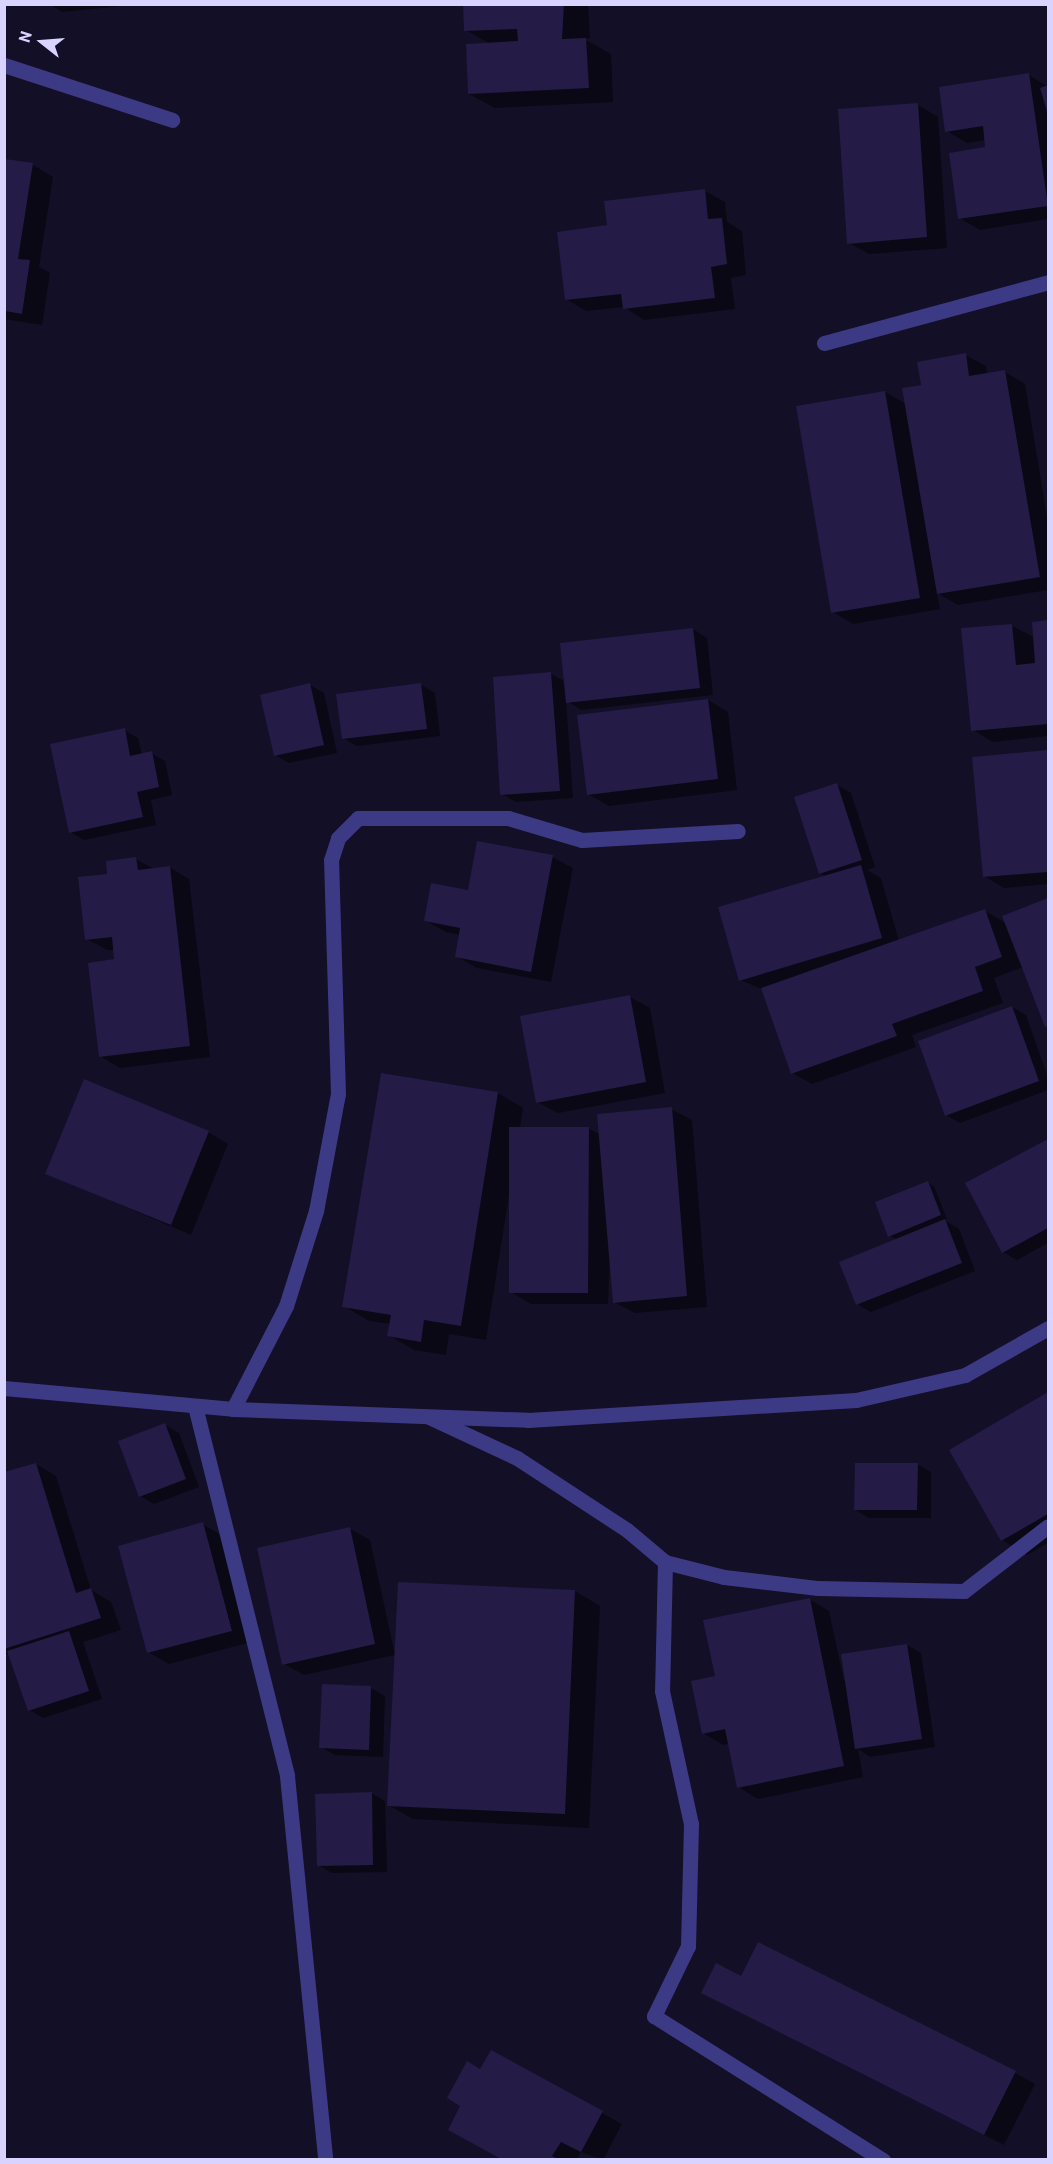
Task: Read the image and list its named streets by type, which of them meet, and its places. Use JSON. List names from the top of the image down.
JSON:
{
  "north": "left"
}
